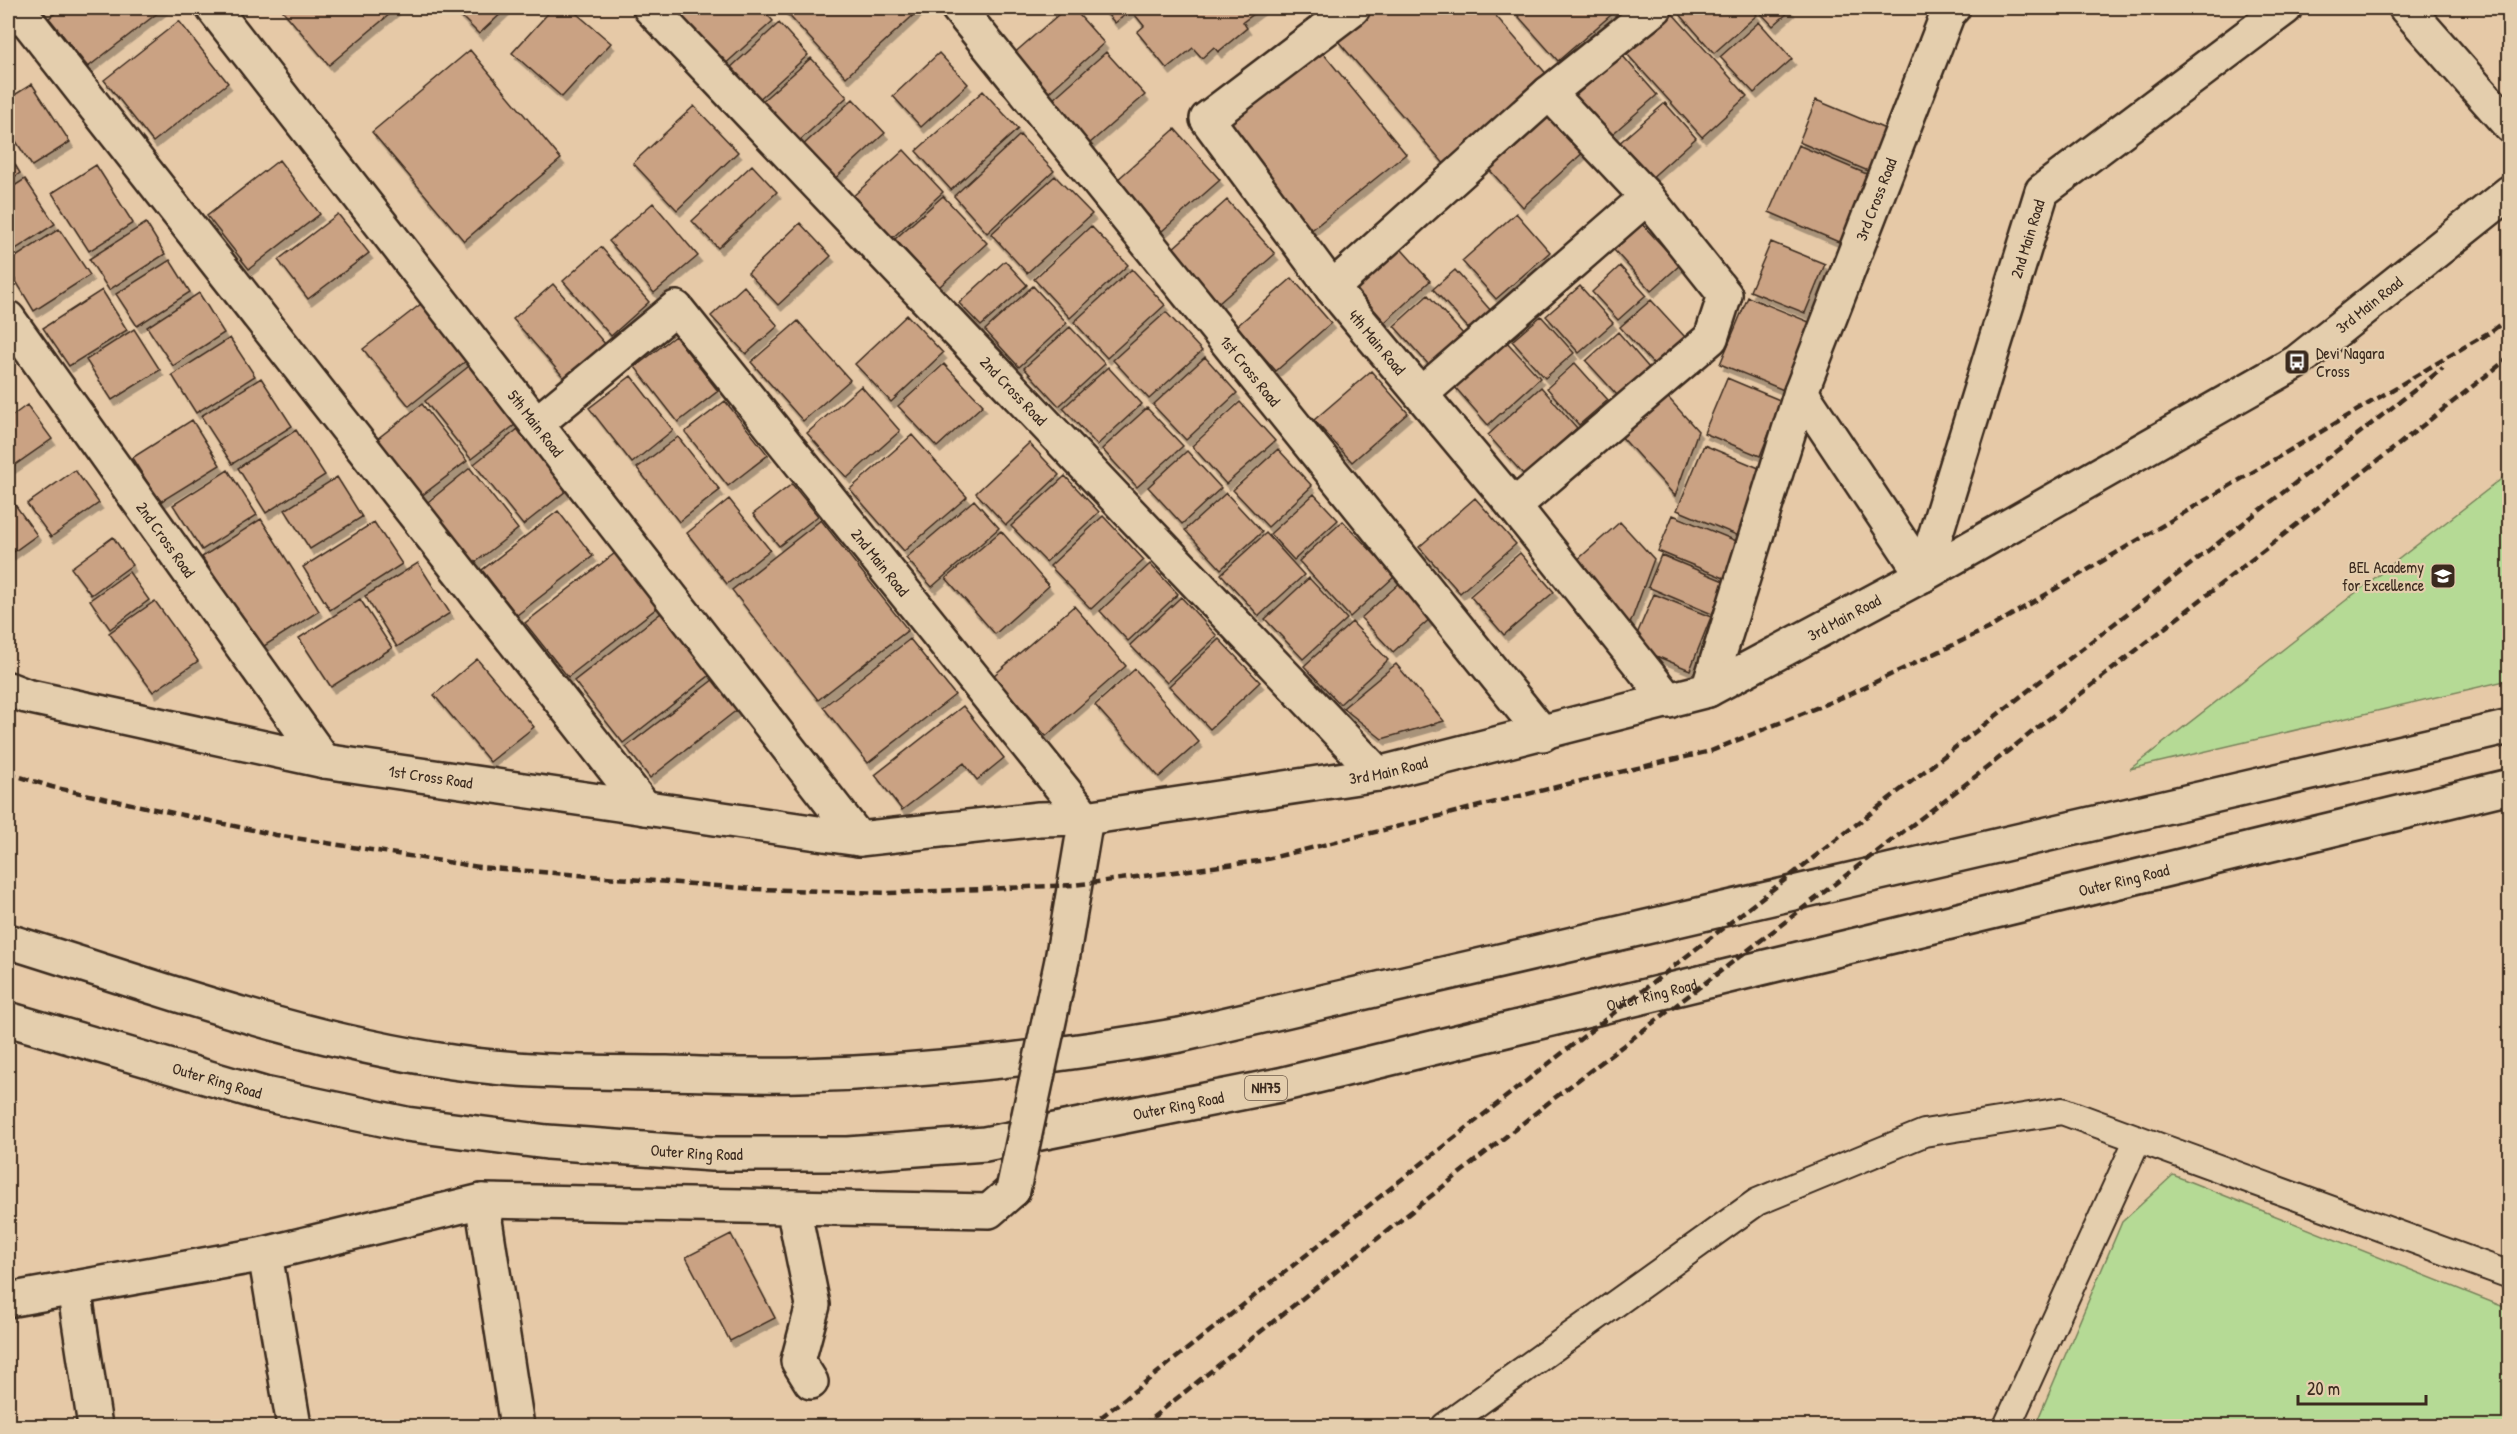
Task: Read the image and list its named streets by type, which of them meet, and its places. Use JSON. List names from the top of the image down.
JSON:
{
  "streets": {
    "main road": [
      "3rd Cross Road",
      "2nd Main Road",
      "3rd Main Road",
      "4th Main Road",
      "1st Cross Road",
      "2nd Cross Road",
      "5th Main Road",
      "Outer Ring Road",
      "NH75"
    ]
  },
  "crossings": [
    ["3rd Cross Road", "3rd Main Road"],
    ["2nd Main Road", "3rd Main Road"],
    ["2nd Main Road", "5th Main Road"],
    ["3rd Main Road", "4th Main Road"],
    ["3rd Main Road", "1st Cross Road"],
    ["3rd Main Road", "2nd Cross Road"],
    ["3rd Main Road", "5th Main Road"],
    ["1st Cross Road", "2nd Cross Road"],
    ["1st Cross Road", "5th Main Road"]
  ],
  "places": {
    "bus stop": ["Devi Nagara Cross"],
    "school or university": ["BEL Academy for Excellence"]
  },
  "scale_bar": "20 m"
}
